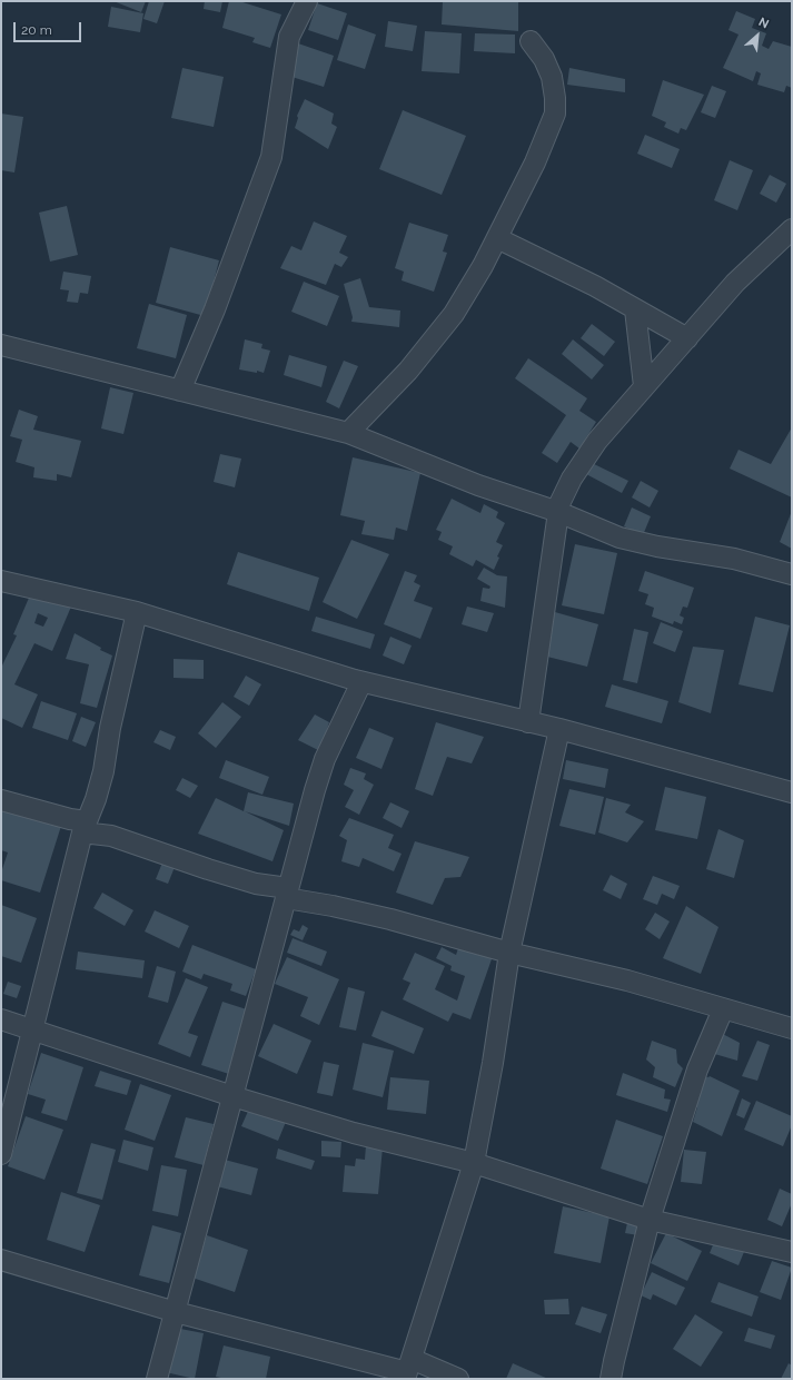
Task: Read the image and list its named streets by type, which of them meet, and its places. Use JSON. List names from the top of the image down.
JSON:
{
  "scale_bar": "20 m",
  "north": "top right"
}
